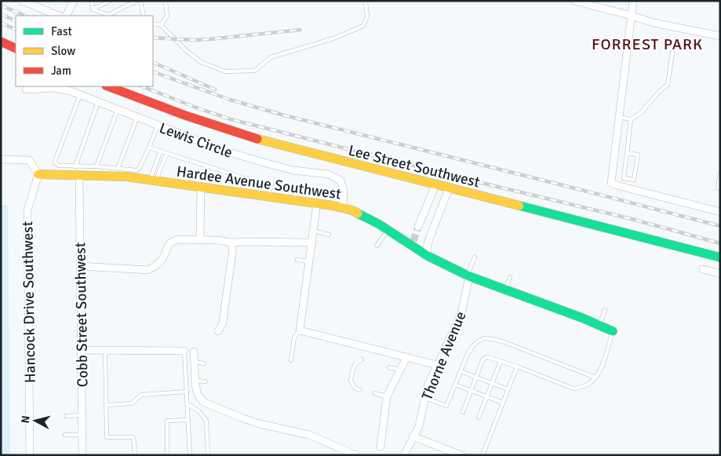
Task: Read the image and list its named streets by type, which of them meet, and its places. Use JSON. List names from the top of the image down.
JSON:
{
  "streets": {
    "main road": ["Lee Street Southwest", "Hardee Avenue Southwest"],
    "street": [
      "Lewis Circle",
      "Hancock Drive Southwest",
      "Cobb Street Southwest",
      "Thorne Avenue"
    ]
  },
  "crossings": [
    ["Lewis Circle", "Hardee Avenue Southwest"],
    ["Hardee Avenue Southwest", "Hancock Drive Southwest"],
    ["Hardee Avenue Southwest", "Cobb Street Southwest"],
    ["Hardee Avenue Southwest", "Thorne Avenue"]
  ],
  "districts": ["FORREST PARK"],
  "legend": ["Fast", "Slow", "Jam"],
  "north": "left"
}
